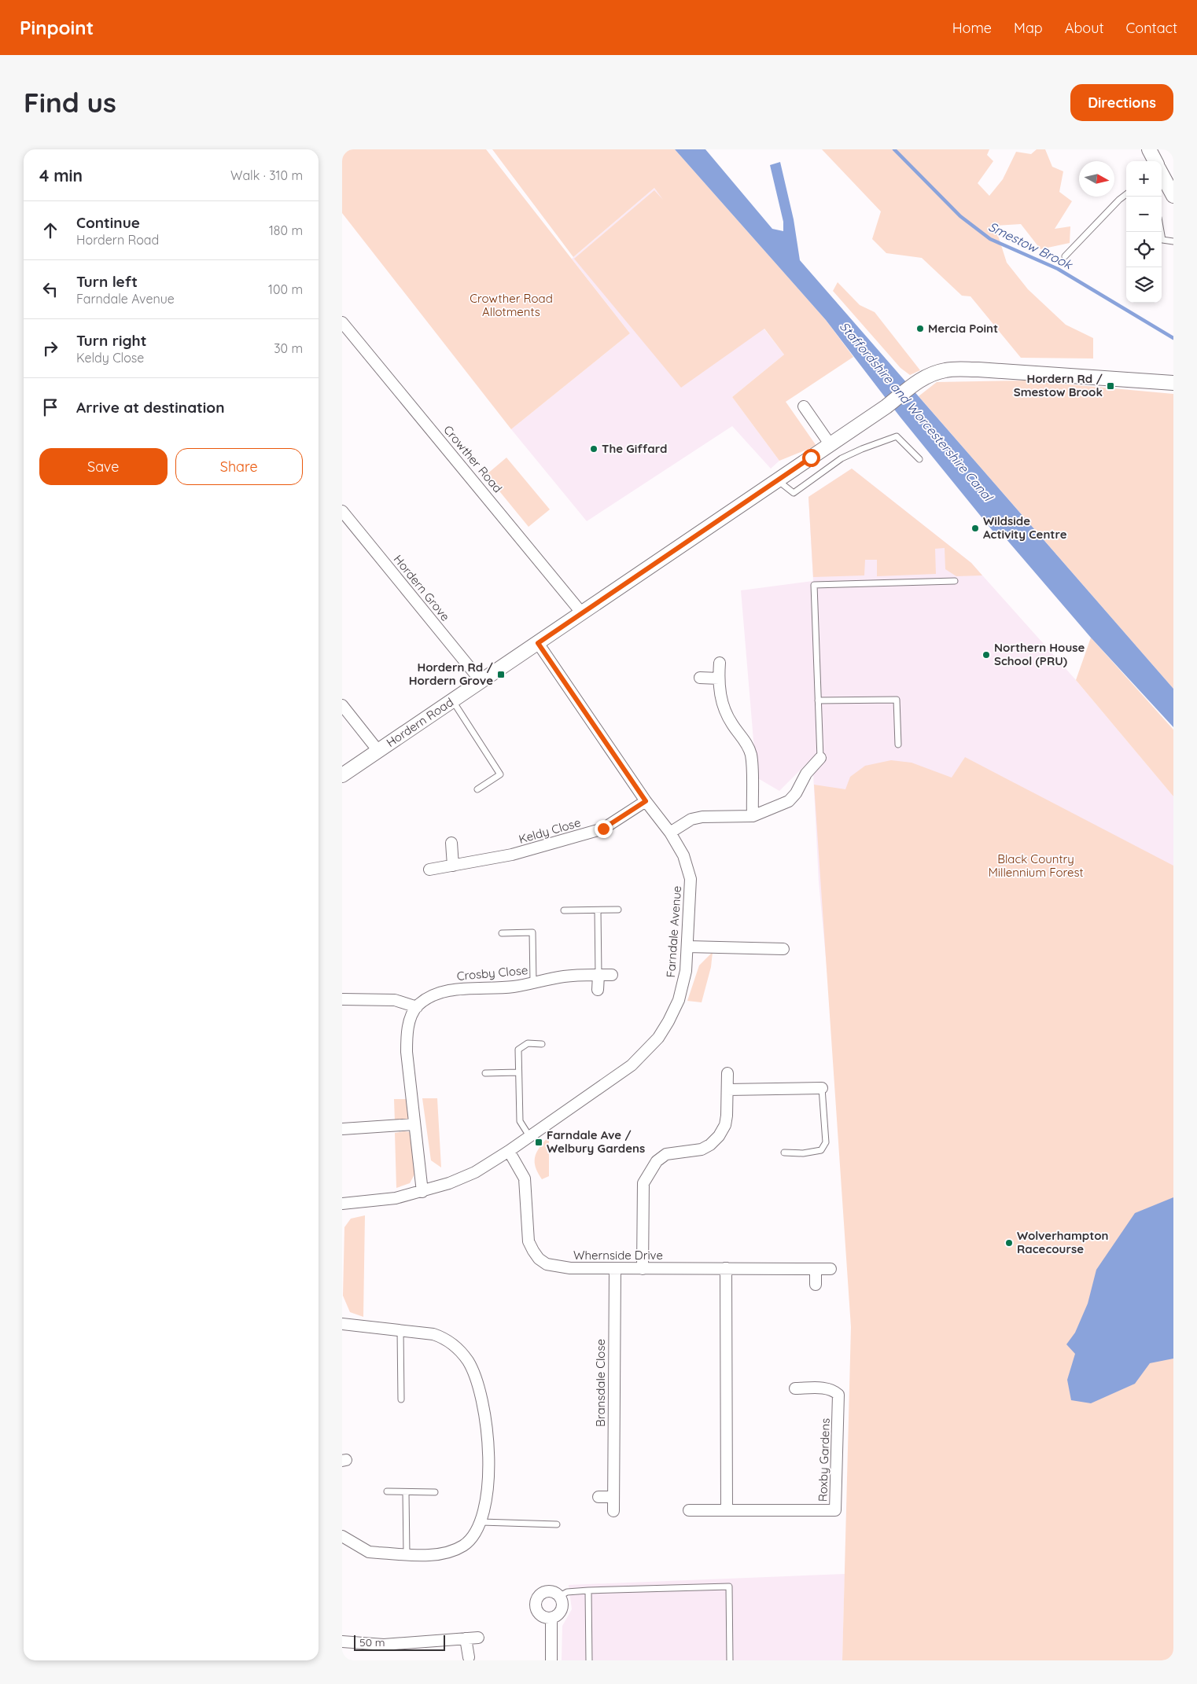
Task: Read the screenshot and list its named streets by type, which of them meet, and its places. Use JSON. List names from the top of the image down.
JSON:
{
  "streets": {
    "street": [
      "Crowther Road",
      "Hordern Grove",
      "Hordern Road",
      "Keldy Close",
      "Farndale Avenue",
      "Crosby Close",
      "Whernside Drive",
      "Bransdale Close",
      "Roxby Gardens"
    ]
  },
  "crossings": [
    ["Crowther Road", "Hordern Road"],
    ["Hordern Grove", "Hordern Road"],
    ["Hordern Road", "Farndale Avenue"],
    ["Keldy Close", "Farndale Avenue"],
    ["Farndale Avenue", "Whernside Drive"],
    ["Whernside Drive", "Bransdale Close"]
  ],
  "water": ["Smestow Brook", "Staffordshire and Worcestershire Canal"],
  "parks": ["Crowther Road Allotments", "Black Country Millennium Forest"],
  "places": {
    "other": [
      "Mercia Point",
      "The Giffard",
      "Wildside Activity Centre",
      "Northern House School (PRU)",
      "Wolverhampton Racecourse"
    ],
    "transit": ["Hordern Rd / Smestow Brook", "Hordern Rd / Hordern Grove", "Farndale Ave / Welbury Gardens"]
  },
  "scale_bar": "50 m",
  "north": "right",
  "page": {
    "header": "Pinpoint",
    "nav": [
      "Home",
      "Map",
      "About",
      "Contact"
    ],
    "buttons": [
      "Directions",
      ["Save", "Share"]
    ],
    "title": "Find us",
    "heading": ["4 min", "Walk · 310 m"],
    "map_buttons": ["+", "−"],
    "list": [
      ["Continue", "Hordern Road", "180 m"],
      ["Turn left", "Farndale Avenue", "100 m"],
      ["Turn right", "Keldy Close", "30 m"],
      "Arrive at destination"
    ],
    "scale": "50 m"
  }
}
